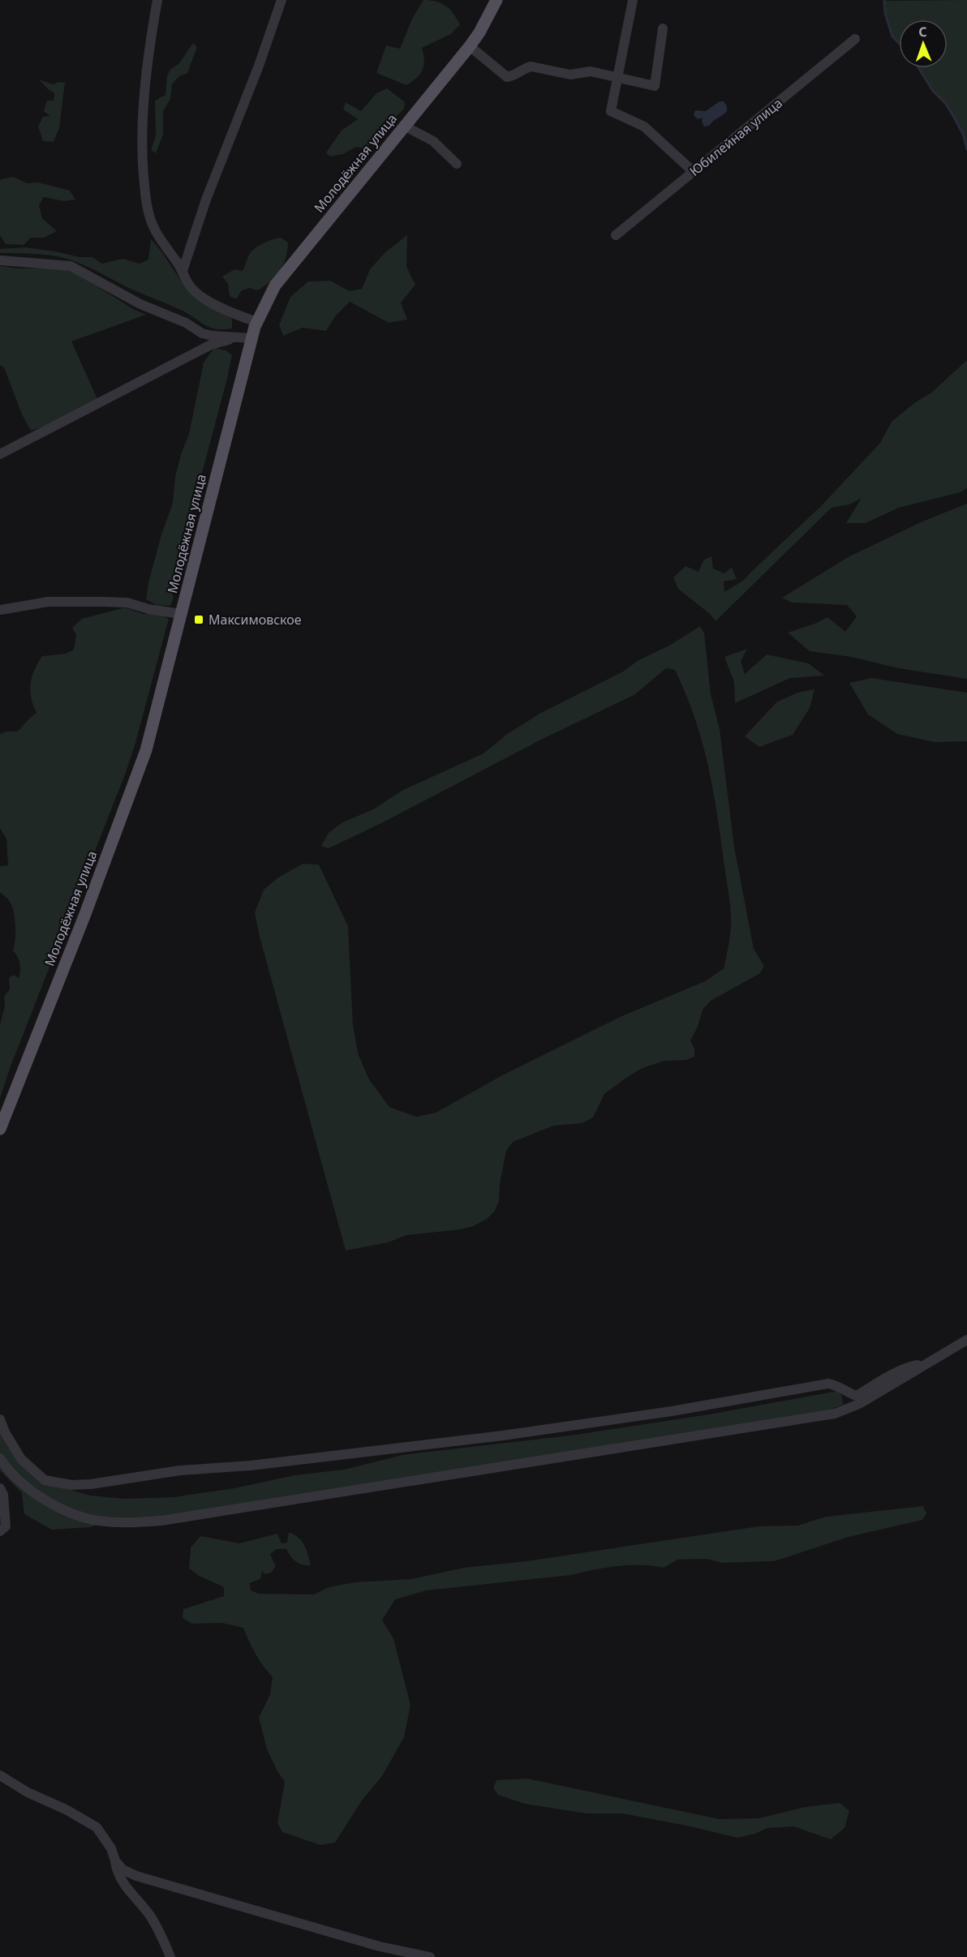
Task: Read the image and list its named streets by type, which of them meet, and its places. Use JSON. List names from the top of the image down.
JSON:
{
  "streets": {
    "main road": ["Молодёжная улица"],
    "street": ["Юбилейная улица"]
  },
  "places": {
    "transit": ["Максимовское"]
  },
  "north": "top"
}
